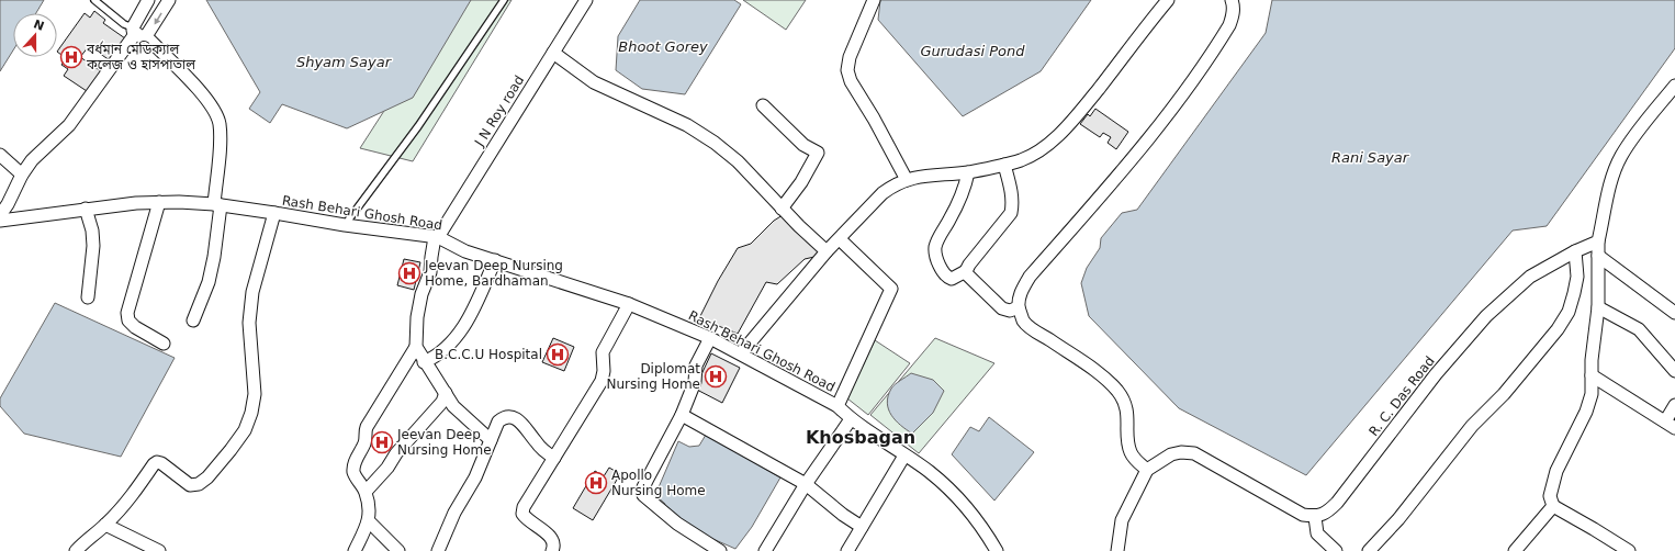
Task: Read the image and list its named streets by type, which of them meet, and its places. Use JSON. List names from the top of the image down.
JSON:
{
  "streets": {
    "street": ["J N Roy road", "Rash Behari Ghosh Road", "R. C. Das Road"]
  },
  "crossings": [
    ["J N Roy road", "Rash Behari Ghosh Road"]
  ],
  "districts": ["Khosbagan"],
  "water": [
    "Bhoot Gorey",
    "Gurudasi Pond",
    "Shyam Sayar",
    "Rani Sayar"
  ],
  "places": {
    "hospital": [
      "বর্ধমান মেডিক্যাল কলেজ ও হাসপাতাল",
      "Jeevan Deep Nursing Home, Bardhaman",
      "B.C.C.U Hospital",
      "Diplomat Nursing Home",
      "Jeevan Deep Nursing Home",
      "Apollo Nursing Home"
    ]
  },
  "north": "top"
}
